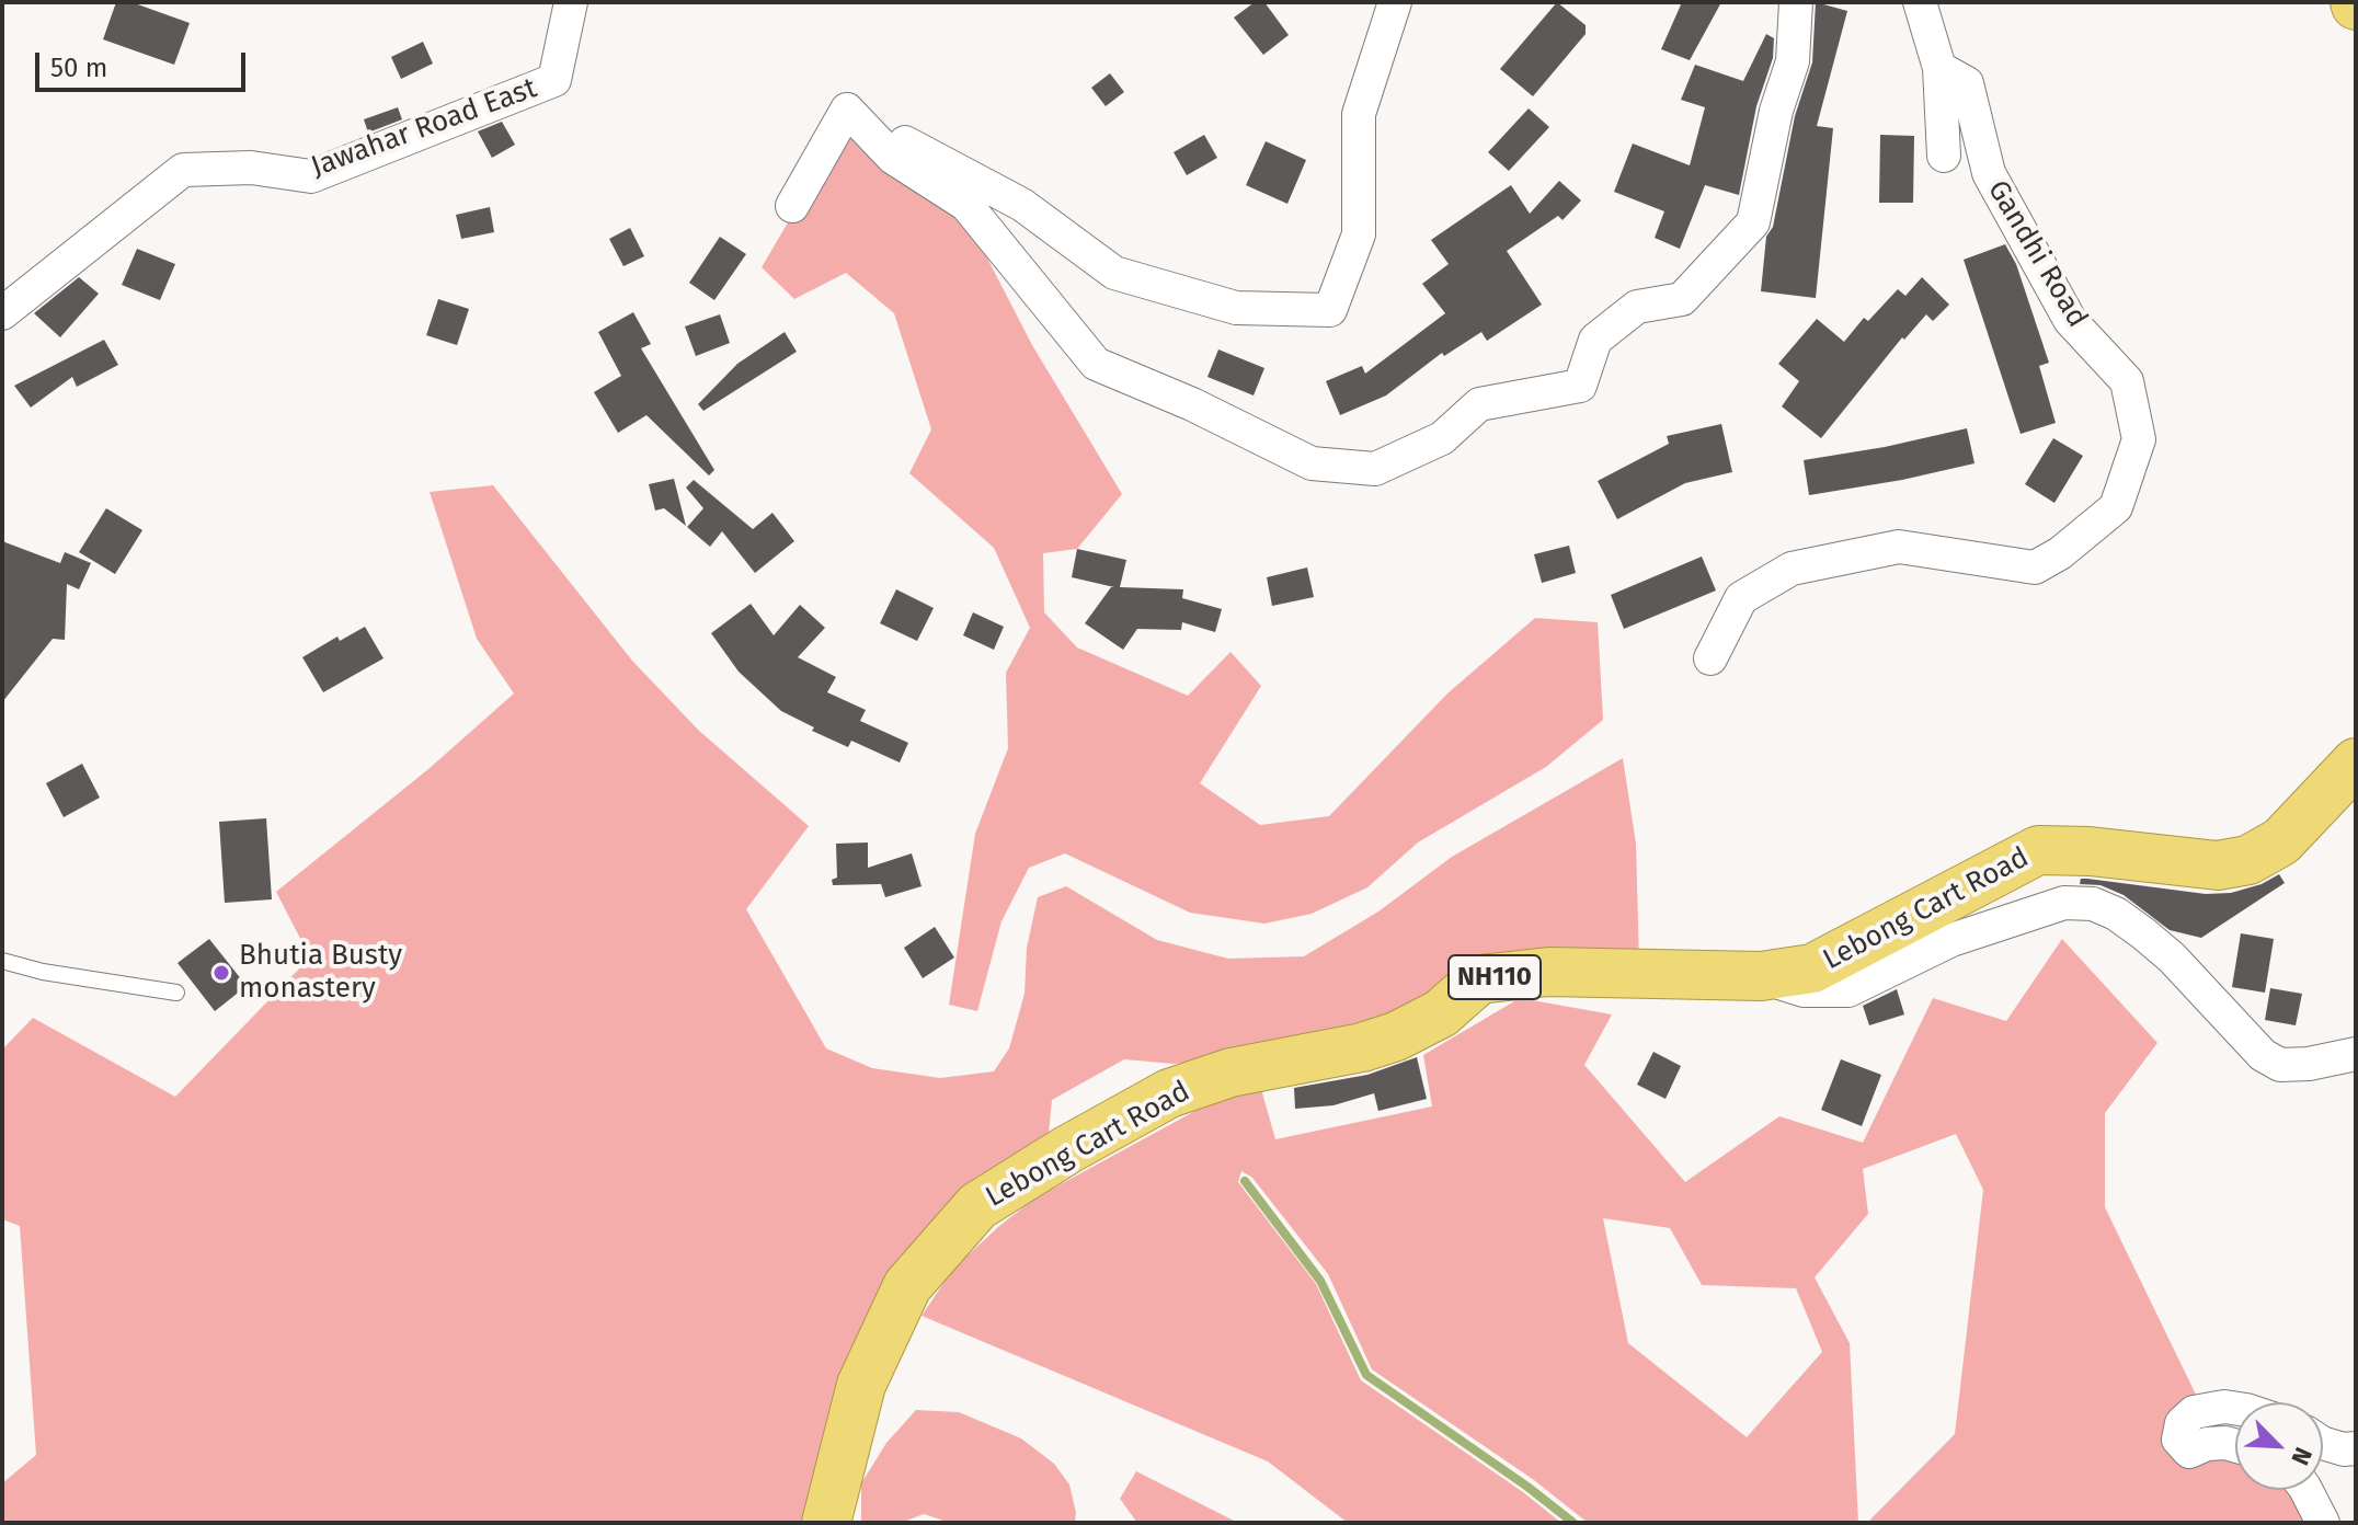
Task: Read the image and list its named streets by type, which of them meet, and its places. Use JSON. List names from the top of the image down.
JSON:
{
  "streets": {
    "highway": ["Lebong Cart Road", "NH110"],
    "street": ["Jawahar Road East", "Gandhi Road"]
  },
  "places": ["Bhutia Busty monastery"],
  "scale_bar": "50 m",
  "north": "bottom right"
}
